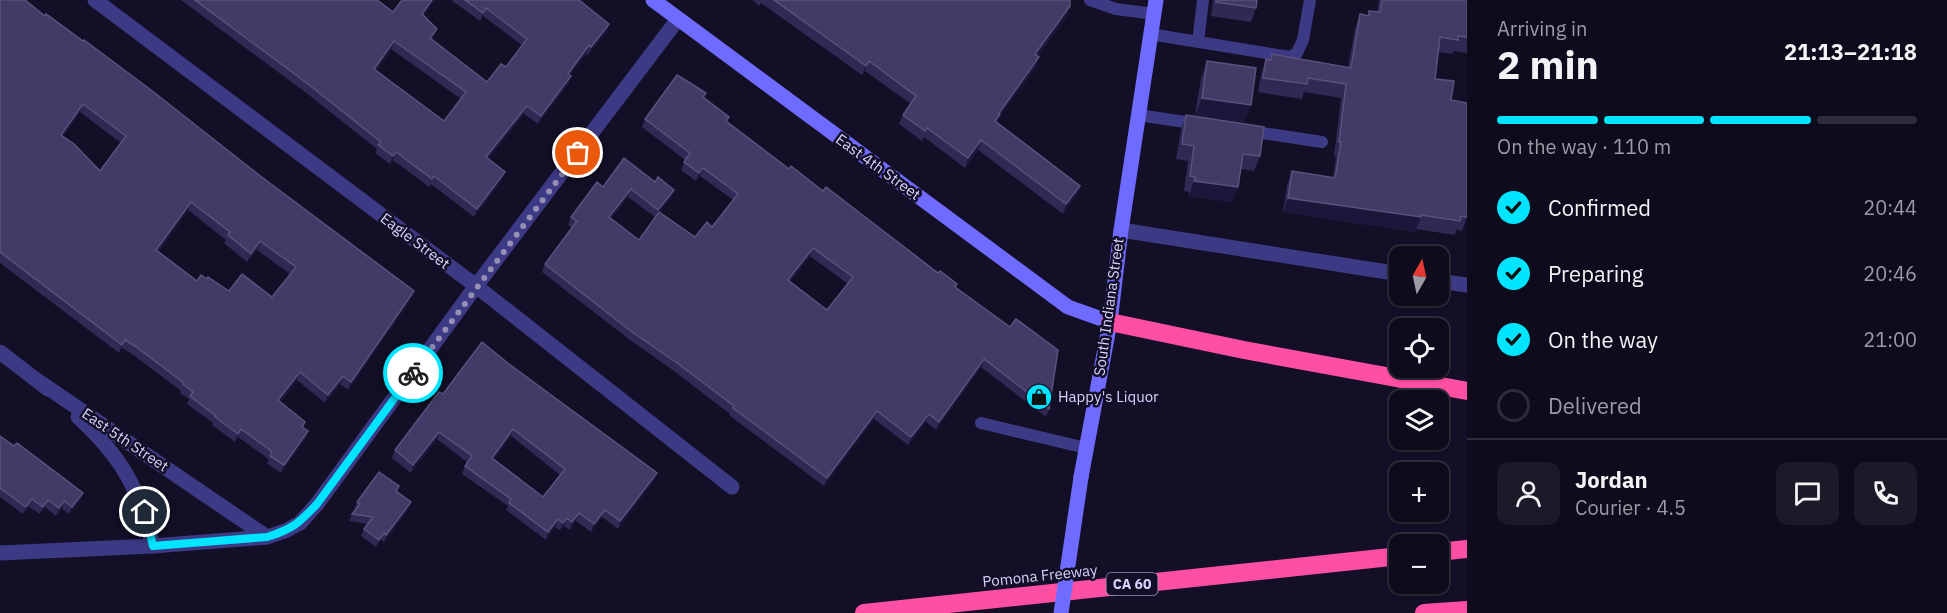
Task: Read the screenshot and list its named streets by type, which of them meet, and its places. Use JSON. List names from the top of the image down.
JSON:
{
  "streets": {
    "highway": ["Pomona Freeway", "CA 60"],
    "main road": ["East 4th Street", "South Indiana Street"],
    "street": ["Eagle Street", "East 5th Street"]
  },
  "crossings": [
    ["East 4th Street", "South Indiana Street"]
  ],
  "places": {
    "shop": ["Happy's Liquor"]
  },
  "north": "top",
  "page": {
    "heading": ["2 min", "Arriving in", "21:13–21:18"],
    "panel": ["Jordan", "Courier · 4.5"],
    "bar": "On the way · 110 m",
    "list": [
      ["Confirmed", "20:44"],
      ["Preparing", "20:46"],
      ["On the way", "21:00"],
      "Delivered"
    ],
    "map_buttons": ["+", "−"]
  }
}
